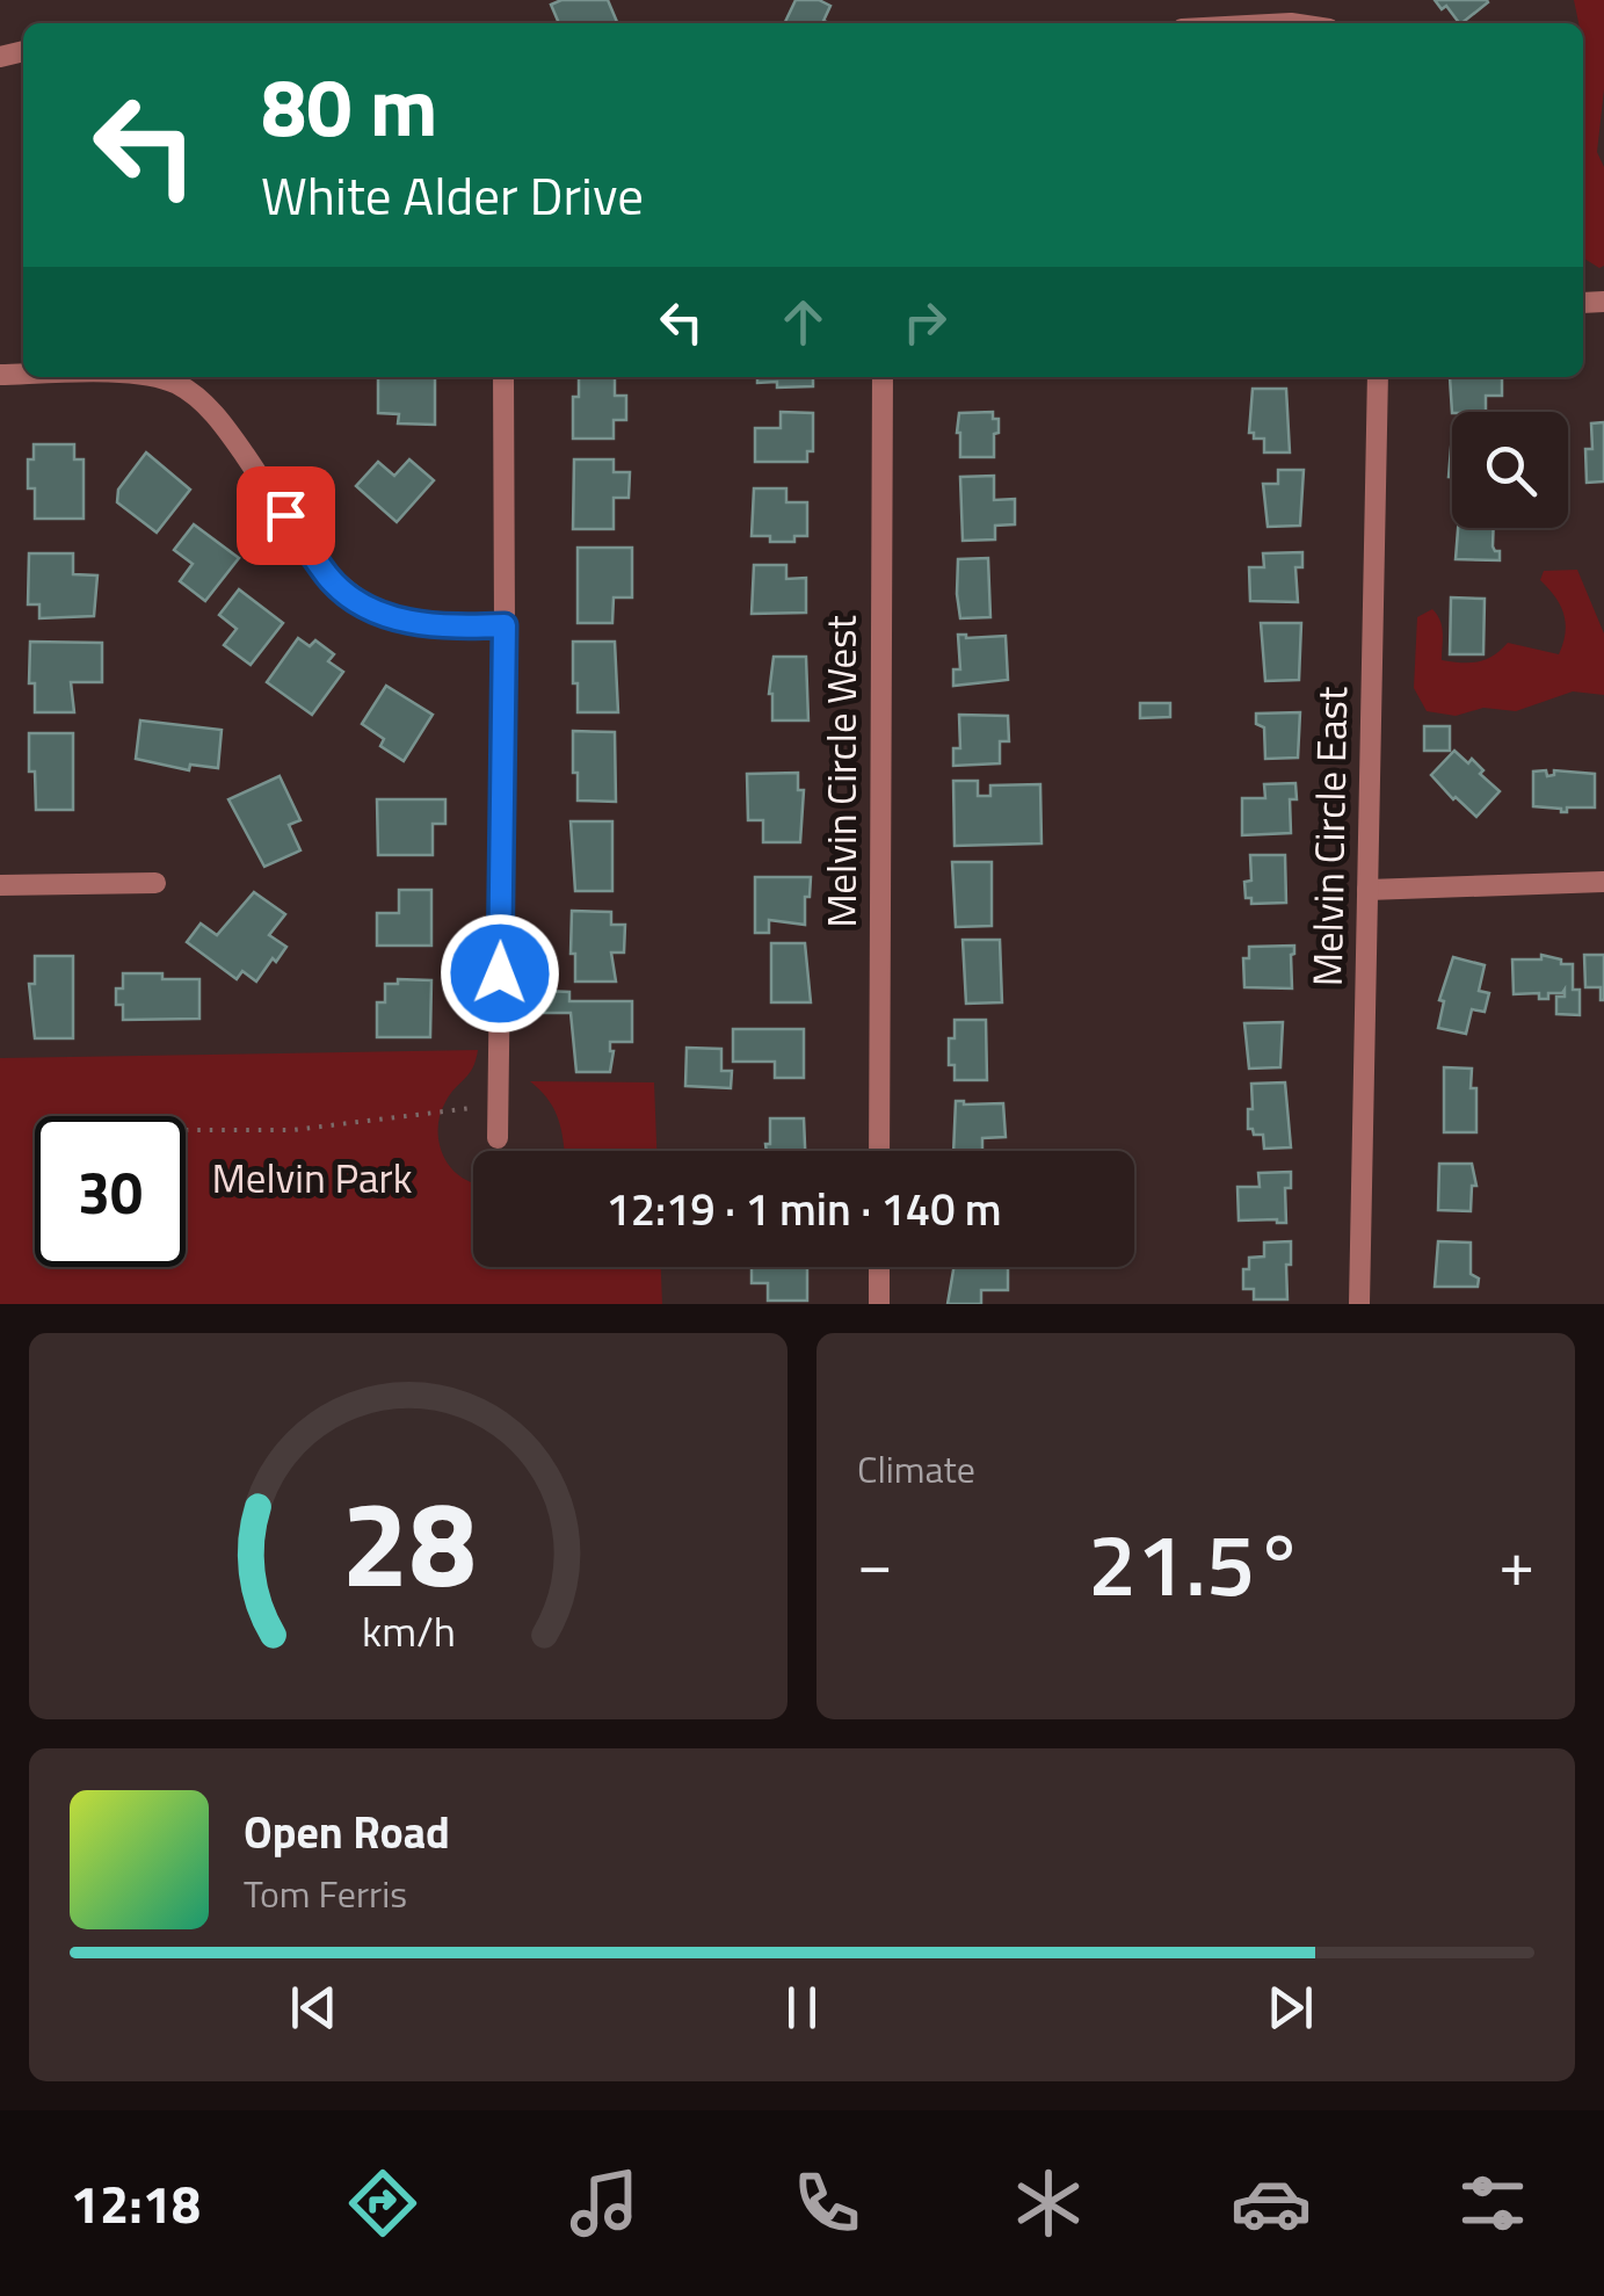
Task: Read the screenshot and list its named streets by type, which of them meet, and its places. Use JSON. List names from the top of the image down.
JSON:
{
  "streets": {
    "street": ["Melvin Circle West", "Melvin Circle East"]
  },
  "parks": ["Melvin Park"],
  "page": {
    "turn": ["80 m", "White Alder Drive"],
    "limit": "30",
    "trip": "12:19 · 1 min · 140 m",
    "tile": "Climate",
    "heat": ["−", "21.5°", "+"],
    "song": ["Open Road", "Tom Ferris"],
    "tabs": "12:18",
    "gauge": ["28", "km/h"]
  }
}
